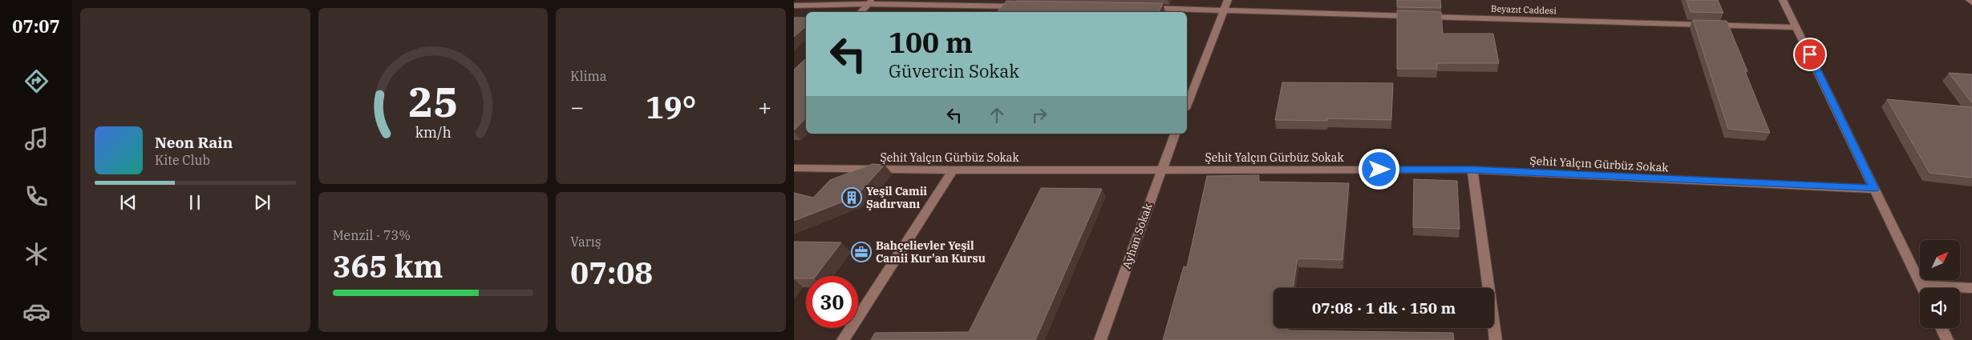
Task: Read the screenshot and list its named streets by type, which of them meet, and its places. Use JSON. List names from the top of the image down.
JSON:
{
  "streets": {
    "street": ["Beyazıt Caddesi", "Şehit Yalçın Gürbüz Sokak", "Ayhan Sokak"]
  },
  "crossings": [
    ["Şehit Yalçın Gürbüz Sokak", "Ayhan Sokak"]
  ],
  "places": {
    "building": ["Yeşil Camii Şadırvanı"],
    "office": ["Bahçelievler Yeşil Camii Kur'an Kursu"]
  },
  "north": "top right",
  "page": {
    "tabs": "07:07",
    "tile": [
      "Klima",
      ["Menzil · 73%", "365 km"],
      ["Varış", "07:08"]
    ],
    "turn": ["100 m", "Güvercin Sokak"],
    "heat": ["−", "19°", "+"],
    "song": ["Neon Rain", "Kite Club"],
    "limit": "30",
    "trip": "07:08 · 1 dk · 150 m",
    "gauge": ["25", "km/h"]
  }
}
